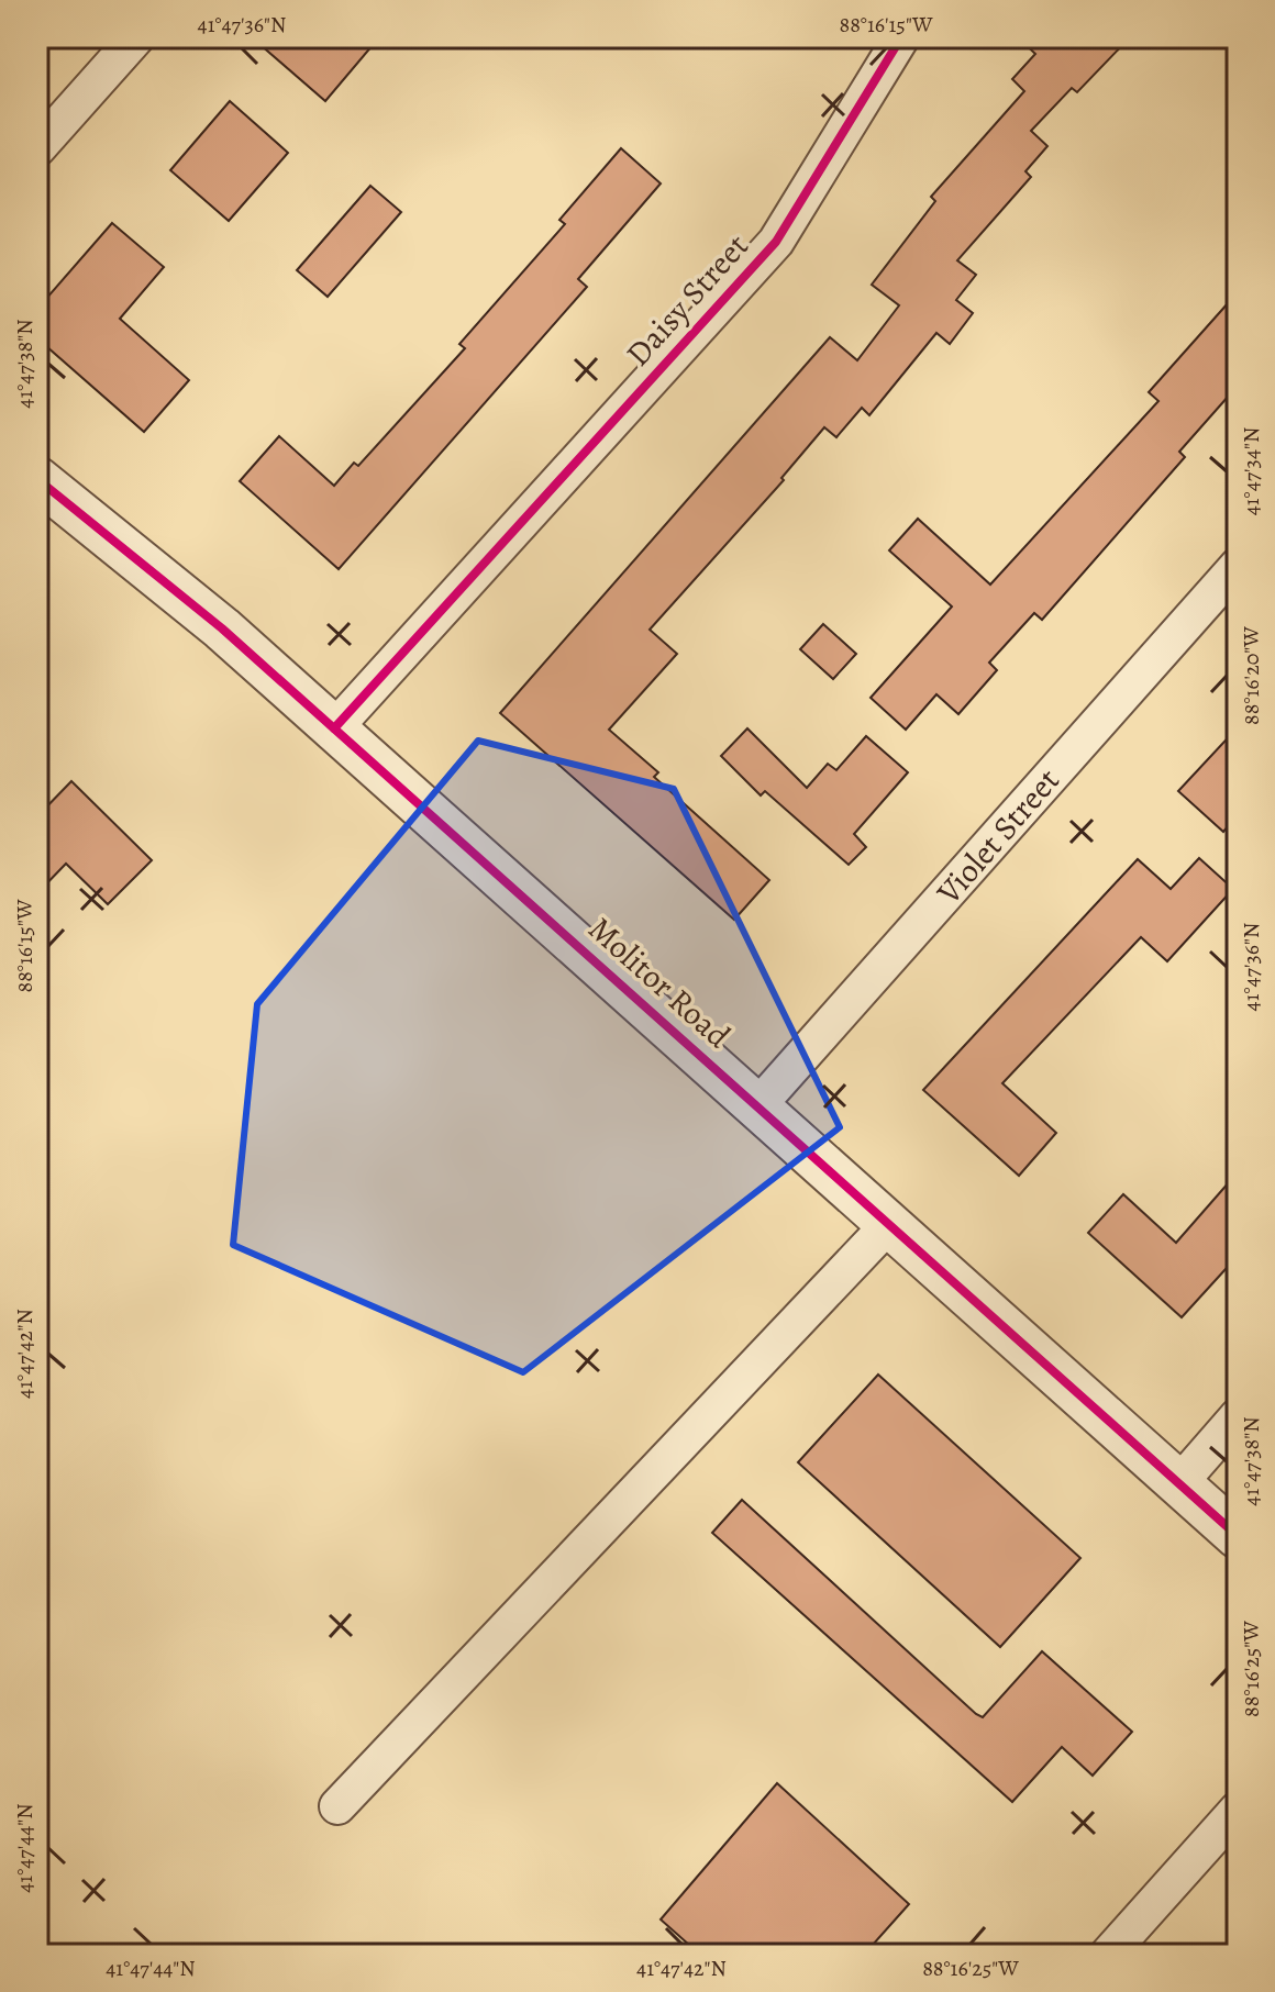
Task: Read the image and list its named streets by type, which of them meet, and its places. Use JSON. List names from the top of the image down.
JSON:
{
  "streets": {
    "street": ["Daisy Street", "Violet Street", "Molitor Road"]
  },
  "crossings": [
    ["Daisy Street", "Molitor Road"],
    ["Violet Street", "Molitor Road"]
  ],
  "coordinates": [
    "41°47'36\"N",
    "88°16'15\"W",
    "41°47'38\"N",
    "41°47'34\"N",
    "88°16'20\"W",
    "41°47'42\"N",
    "88°16'25\"W",
    "41°47'44\"N"
  ]
}
